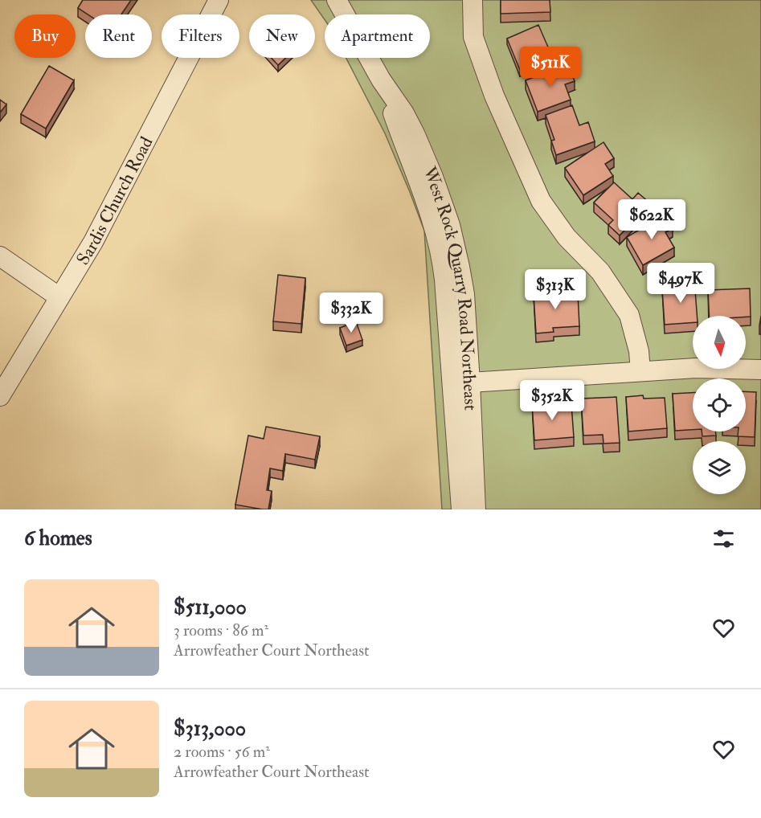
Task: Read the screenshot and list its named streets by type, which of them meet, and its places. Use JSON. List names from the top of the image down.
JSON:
{
  "streets": {
    "street": ["Sardis Church Road", "West Rock Quarry Road Northeast"]
  },
  "north": "bottom",
  "page": {
    "chip": [
      "Buy",
      "Rent",
      "Filters",
      "New",
      "Apartment"
    ],
    "price": [
      "$511K",
      "$622K",
      "$497K",
      "$313K",
      "$332K",
      "$352K"
    ],
    "heading": "6 homes",
    "list": [
      {
        "name": "$511,000",
        "note": "3 rooms · 86 m² · Arrowfeather Court Northeast"
      },
      {
        "name": "$313,000",
        "note": "2 rooms · 56 m² · Arrowfeather Court Northeast"
      }
    ]
  }
}
